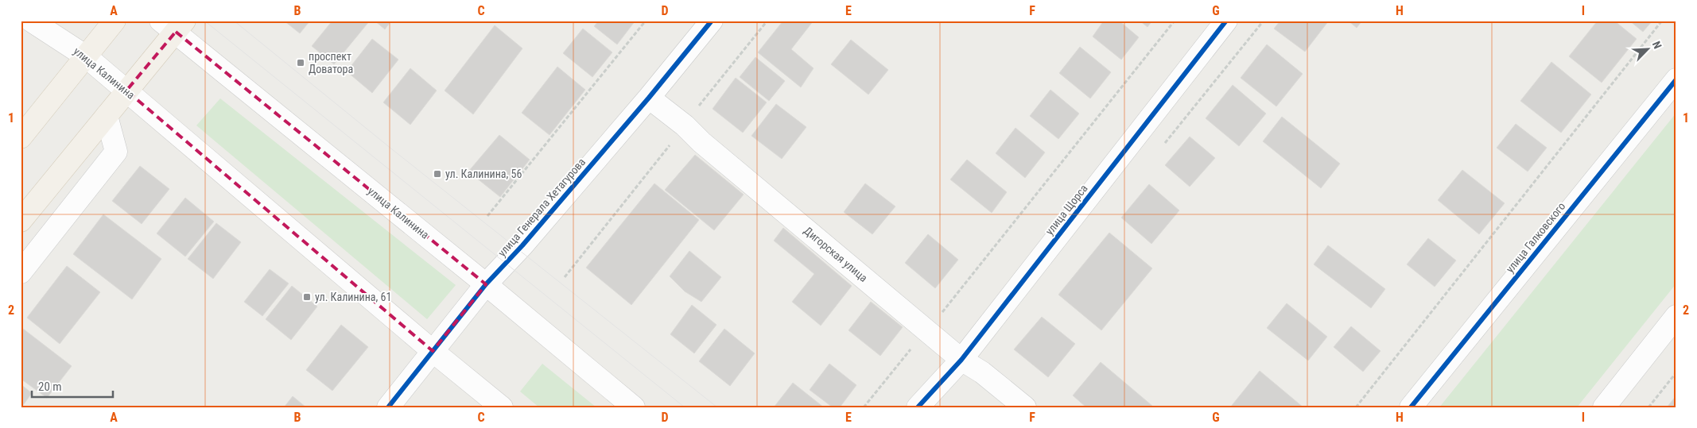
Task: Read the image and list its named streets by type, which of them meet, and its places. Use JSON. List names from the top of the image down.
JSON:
{
  "streets": {
    "street": [
      "улица Калинина",
      "улица Генерала Хетагурова",
      "улица Щорса",
      "улица Галковского",
      "Дигорская улица"
    ]
  },
  "crossings": [
    ["улица Калинина", "улица Генерала Хетагурова"],
    ["улица Генерала Хетагурова", "Дигорская улица"],
    ["улица Щорса", "Дигорская улица"]
  ],
  "places": {
    "transit": ["проспект Доватора", "ул. Калинина, 56", "ул. Калинина, 61"]
  },
  "scale_bar": "20 m",
  "north": "top right",
  "grid": {
    "columns": [
      "A",
      "B",
      "C",
      "D",
      "E",
      "F",
      "G",
      "H",
      "I"
    ],
    "rows": ["1", "2"]
  }
}
